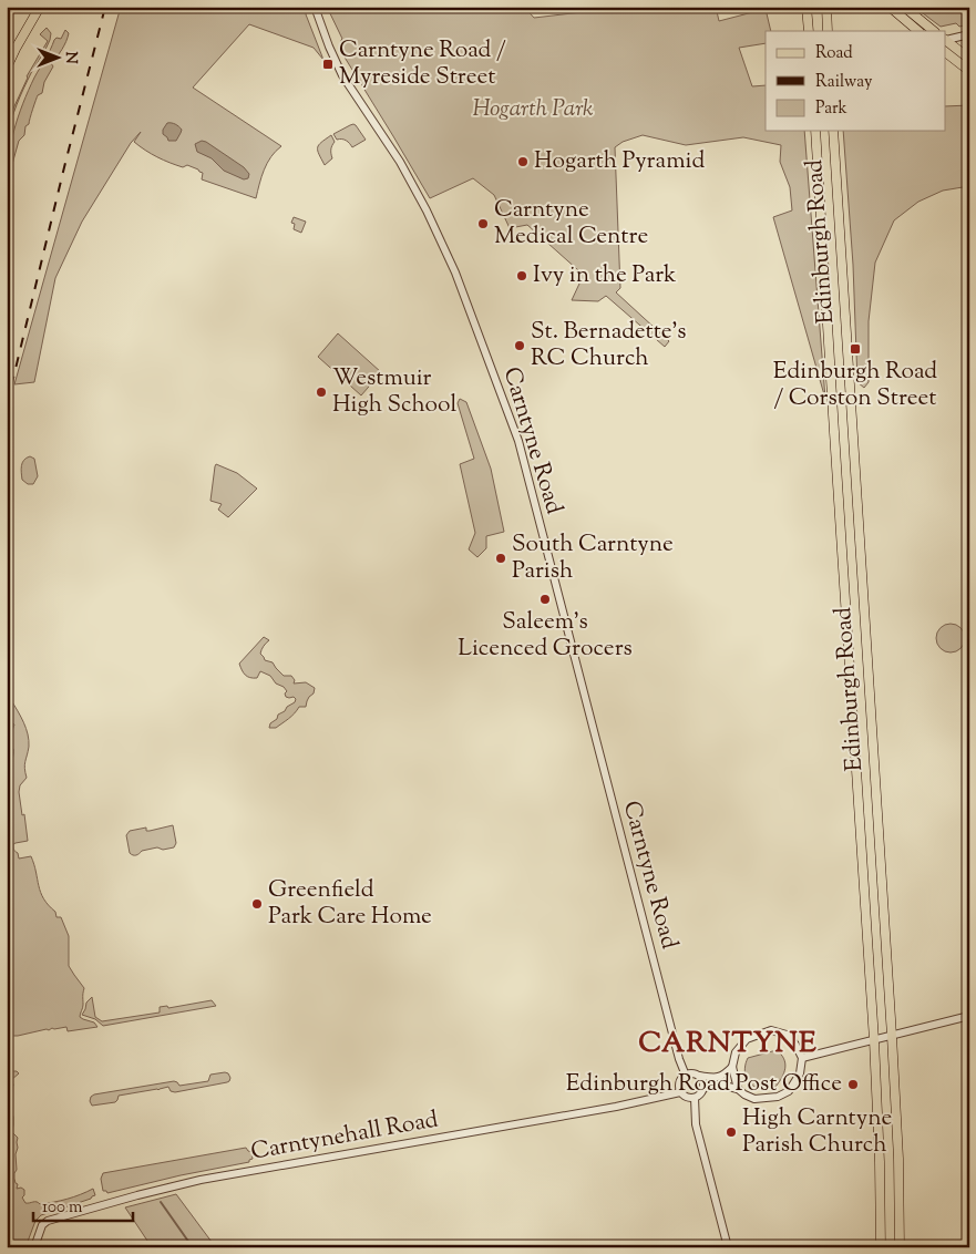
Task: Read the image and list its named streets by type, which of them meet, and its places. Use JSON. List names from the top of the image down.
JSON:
{
  "streets": {
    "main road": ["Edinburgh Road"],
    "street": ["Carntyne Road", "Carntynehall Road"]
  },
  "crossings": [
    ["Carntyne Road", "Carntynehall Road"]
  ],
  "districts": ["CARNTYNE"],
  "parks": ["Hogarth Park"],
  "places": {
    "transit": ["Carntyne Road / Myreside Street", "Edinburgh Road / Corston Street"],
    "other": [
      "Hogarth Pyramid",
      "Carntyne Medical Centre",
      "Ivy in the Park",
      "St. Bernadette's RC Church",
      "Westmuir High School",
      "South Carntyne Parish",
      "Saleem's Licenced Grocers",
      "Greenfield Park Care Home",
      "Edinburgh Road Post Office",
      "High Carntyne Parish Church"
    ]
  },
  "legend": ["Road", "Railway", "Park"],
  "scale_bar": "100 m",
  "north": "right"
}
